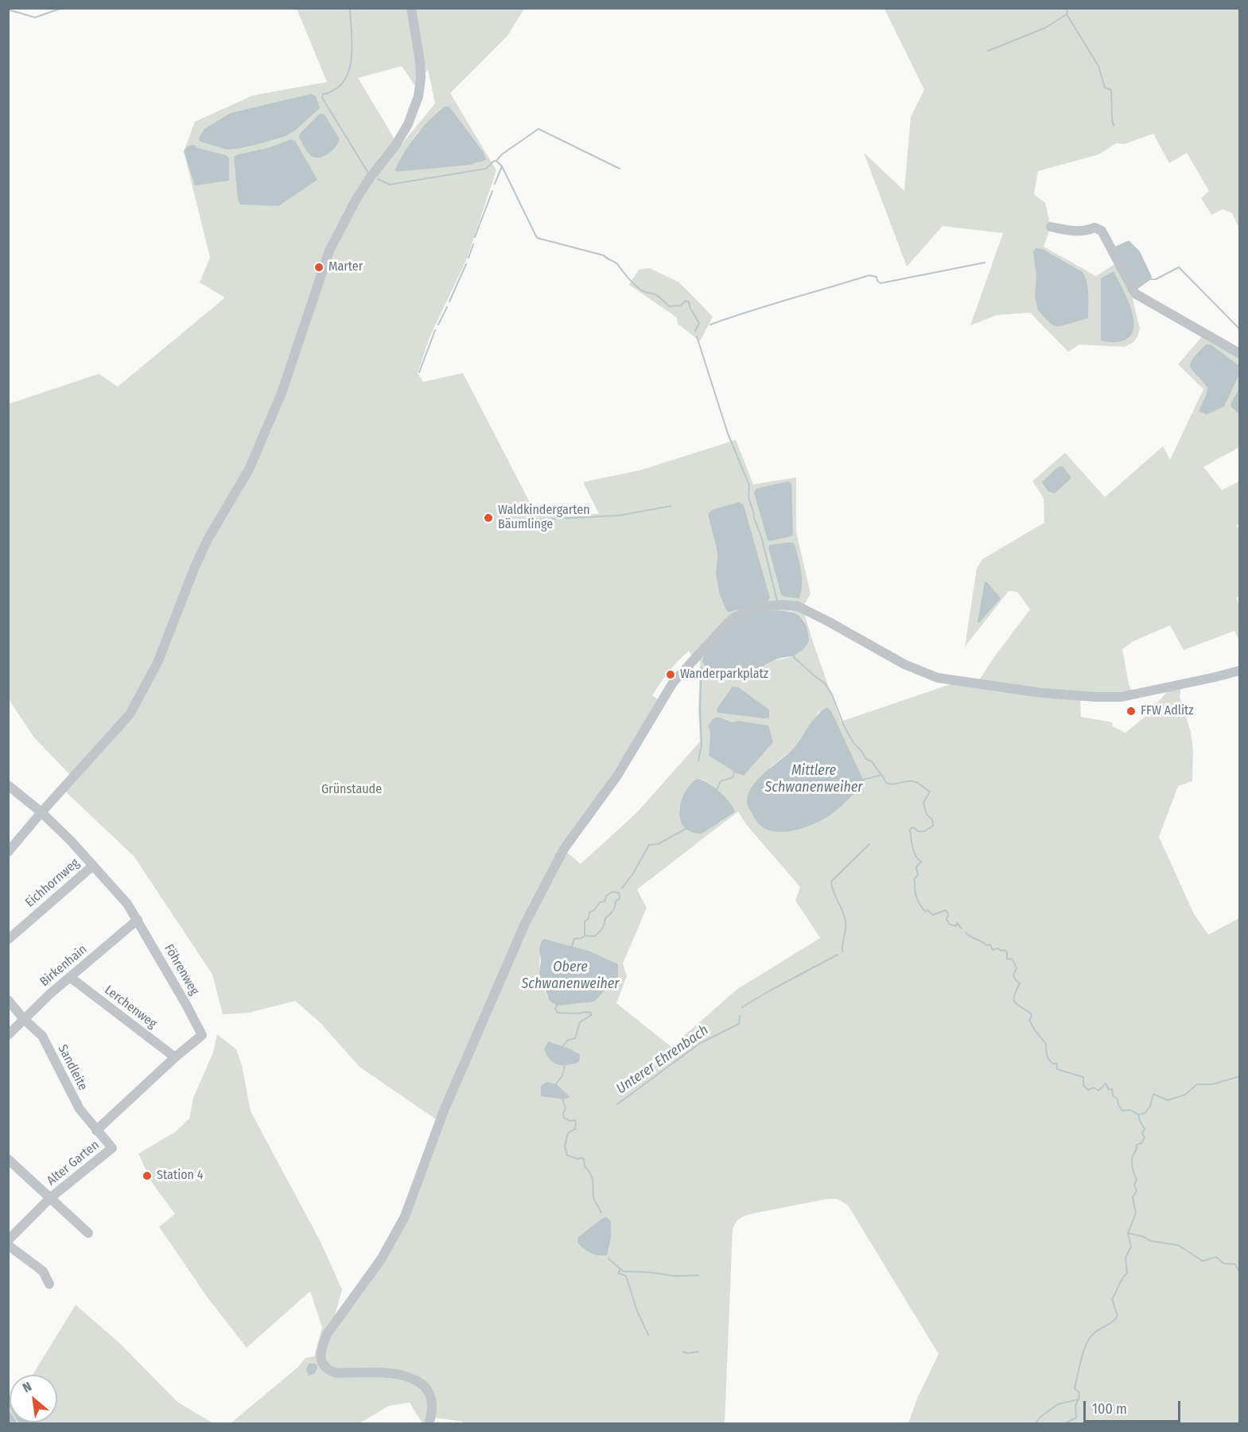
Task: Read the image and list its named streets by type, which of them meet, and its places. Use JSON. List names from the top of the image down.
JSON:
{
  "streets": {
    "street": [
      "Eichhornweg",
      "Birkenhain",
      "Föhrenweg",
      "Lerchenweg",
      "Sandleite",
      "Alter Garten"
    ]
  },
  "crossings": [
    ["Eichhornweg", "Föhrenweg"],
    ["Birkenhain", "Föhrenweg"],
    ["Birkenhain", "Lerchenweg"],
    ["Birkenhain", "Sandleite"],
    ["Föhrenweg", "Lerchenweg"],
    ["Föhrenweg", "Sandleite"],
    ["Sandleite", "Alter Garten"]
  ],
  "water": ["Mittlere Schwanenweiher", "Obere Schwanenweiher", "Unterer Ehrenbach"],
  "parks": ["Grünstaude"],
  "places": [
    "Marter",
    "Waldkindergarten Bäumlinge",
    "Wanderparkplatz",
    "FFW Adlitz",
    "Station 4"
  ],
  "scale_bar": "100 m",
  "north": "top left"
}
